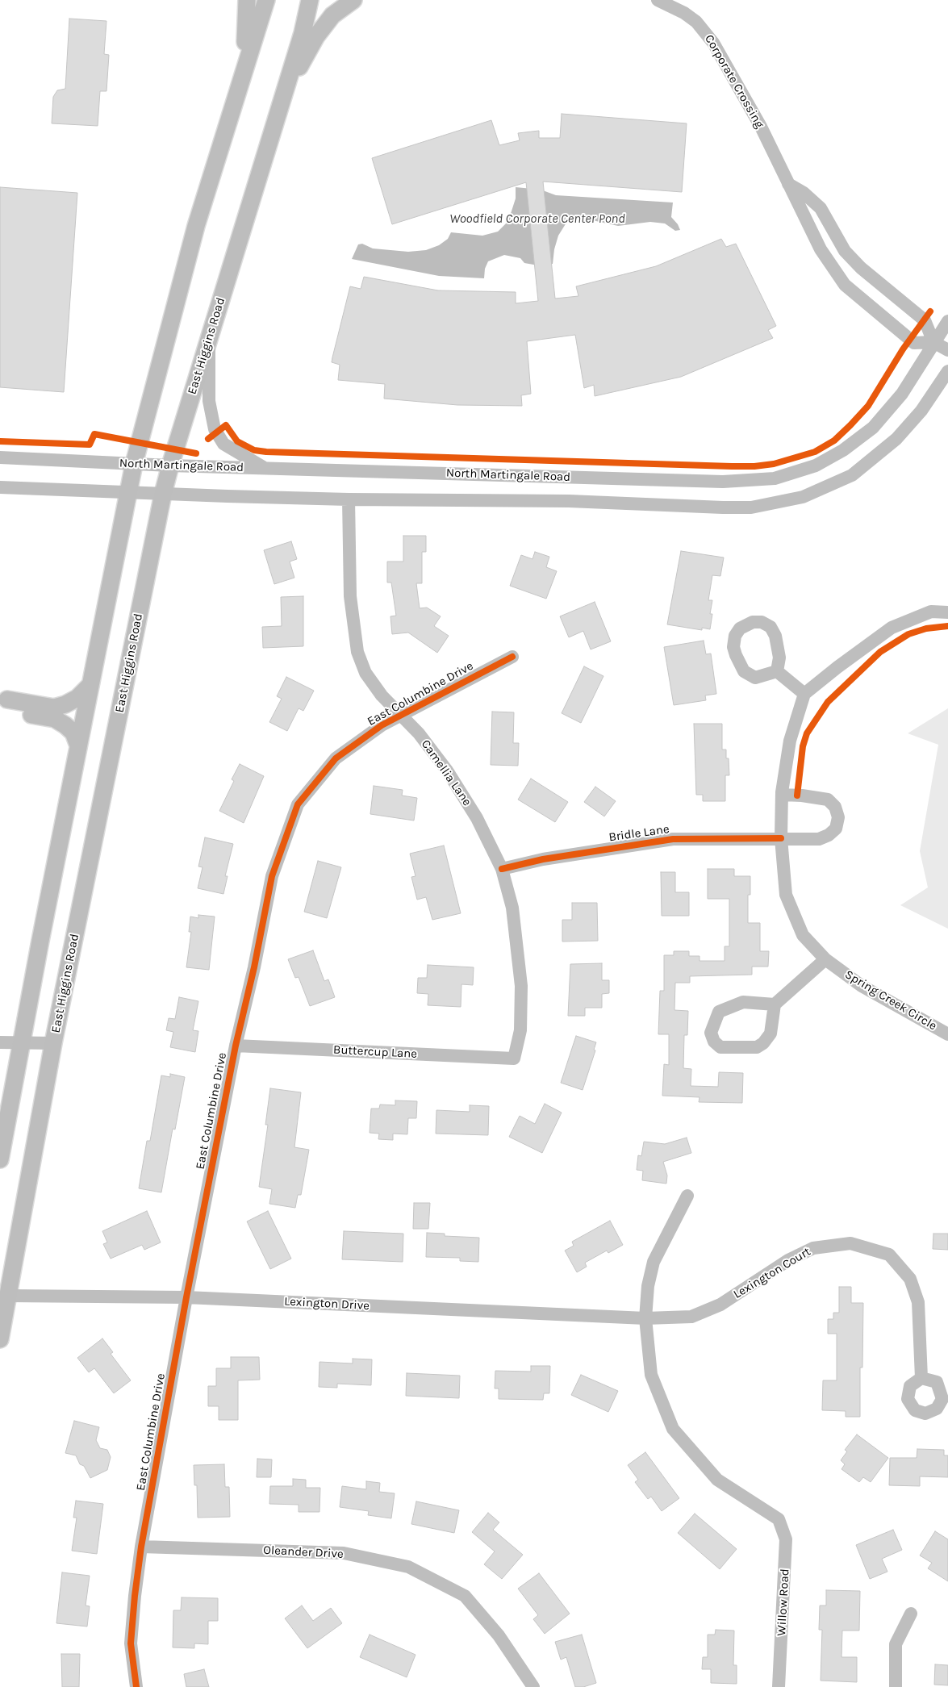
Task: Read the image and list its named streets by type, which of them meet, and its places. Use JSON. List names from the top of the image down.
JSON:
{
  "streets": {
    "main road": ["East Higgins Road"],
    "street": [
      "Corporate Crossing",
      "North Martingale Road",
      "East Columbine Drive",
      "Camellia Lane",
      "Bridle Lane",
      "Spring Creek Circle",
      "Buttercup Lane",
      "Lexington Court",
      "Lexington Drive",
      "Oleander Drive",
      "Willow Road"
    ]
  },
  "crossings": [
    ["Corporate Crossing", "North Martingale Road"],
    ["East Higgins Road", "North Martingale Road"],
    ["East Higgins Road", "Lexington Drive"],
    ["North Martingale Road", "Camellia Lane"],
    ["East Columbine Drive", "Camellia Lane"],
    ["East Columbine Drive", "Buttercup Lane"],
    ["East Columbine Drive", "Lexington Drive"],
    ["East Columbine Drive", "Oleander Drive"],
    ["Camellia Lane", "Bridle Lane"],
    ["Camellia Lane", "Buttercup Lane"],
    ["Bridle Lane", "Spring Creek Circle"],
    ["Lexington Court", "Lexington Drive"],
    ["Lexington Court", "Willow Road"],
    ["Lexington Drive", "Willow Road"]
  ],
  "water": ["Woodfield Corporate Center Pond"]
}
